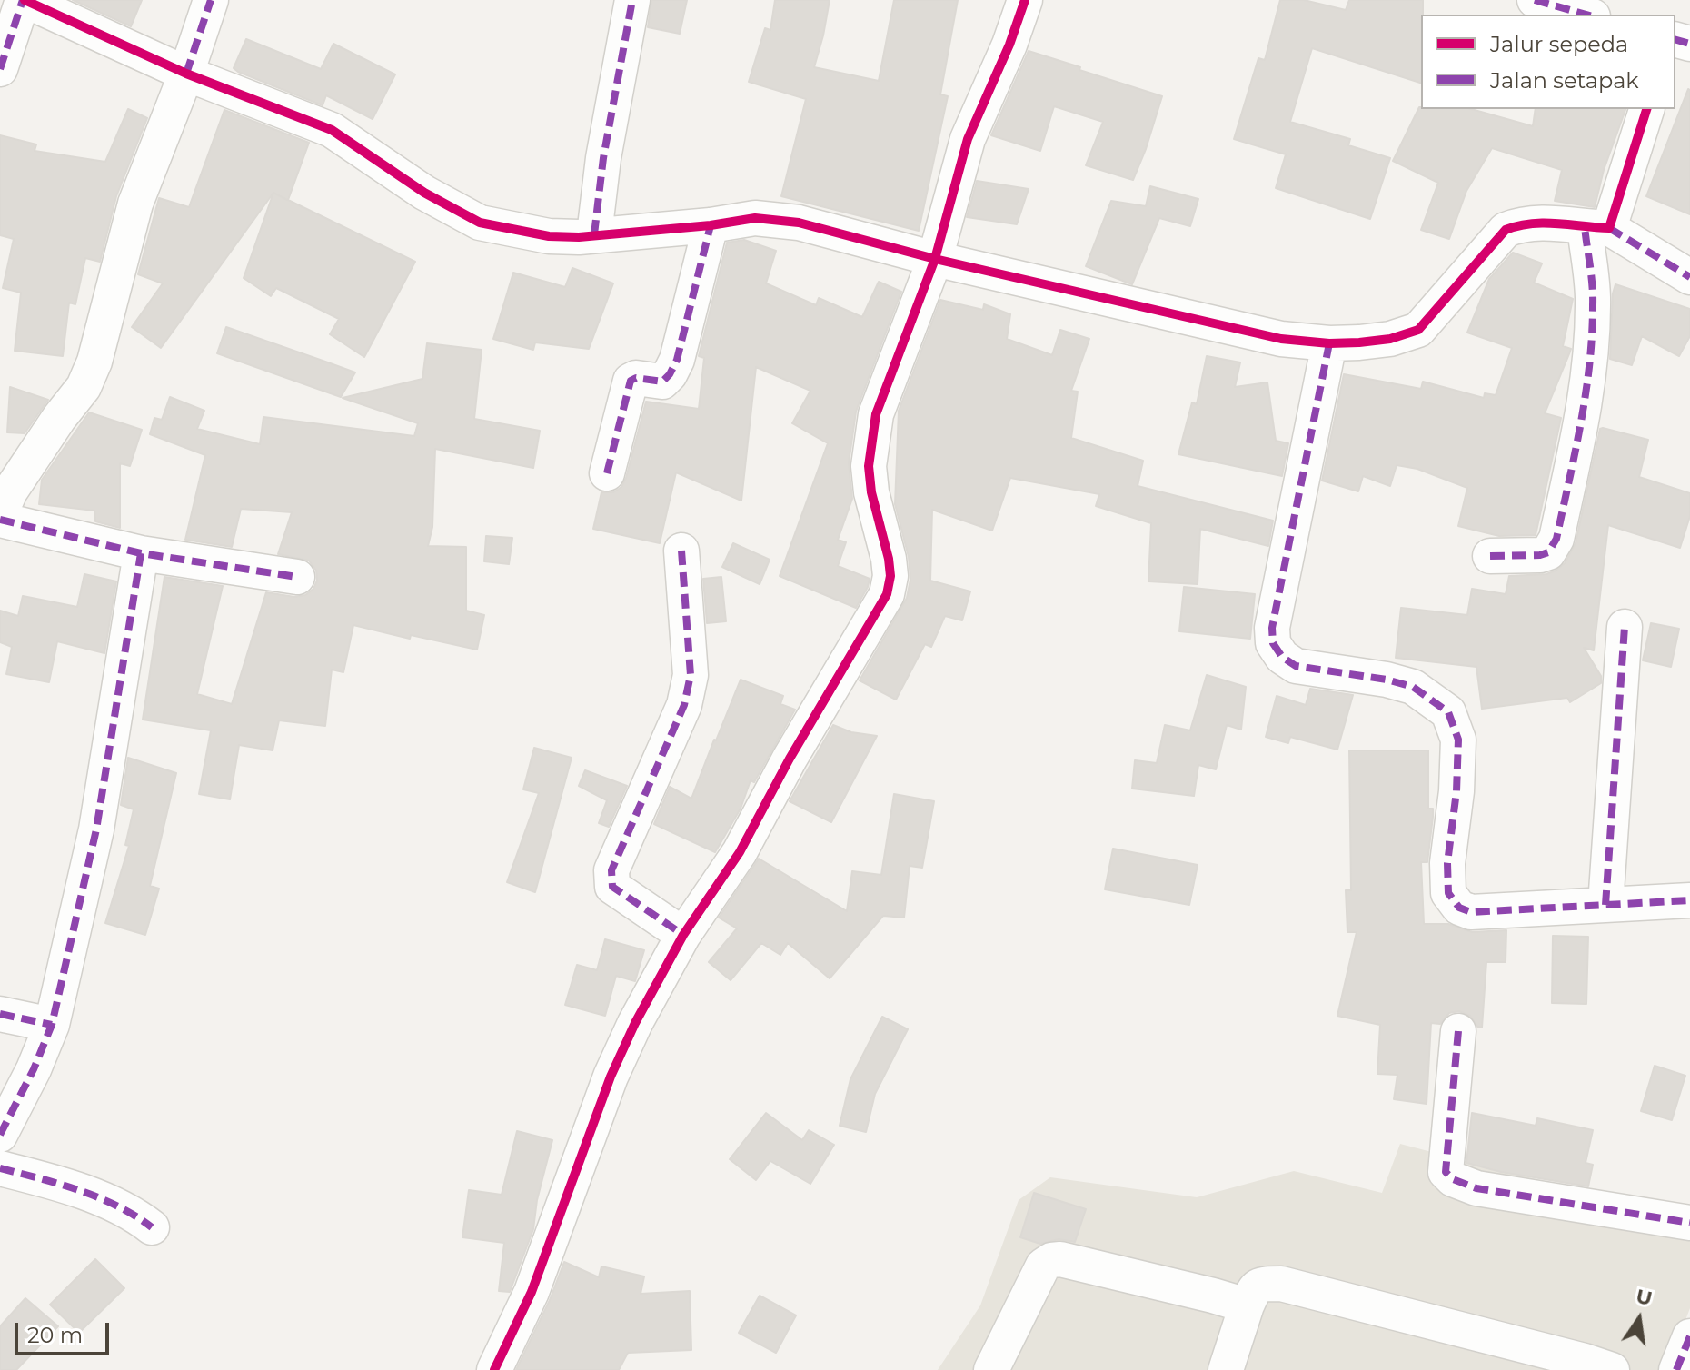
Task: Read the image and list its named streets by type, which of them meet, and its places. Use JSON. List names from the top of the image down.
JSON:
{
  "legend": ["Jalur sepeda", "Jalan setapak"],
  "scale_bar": "20 m",
  "north": "top"
}
